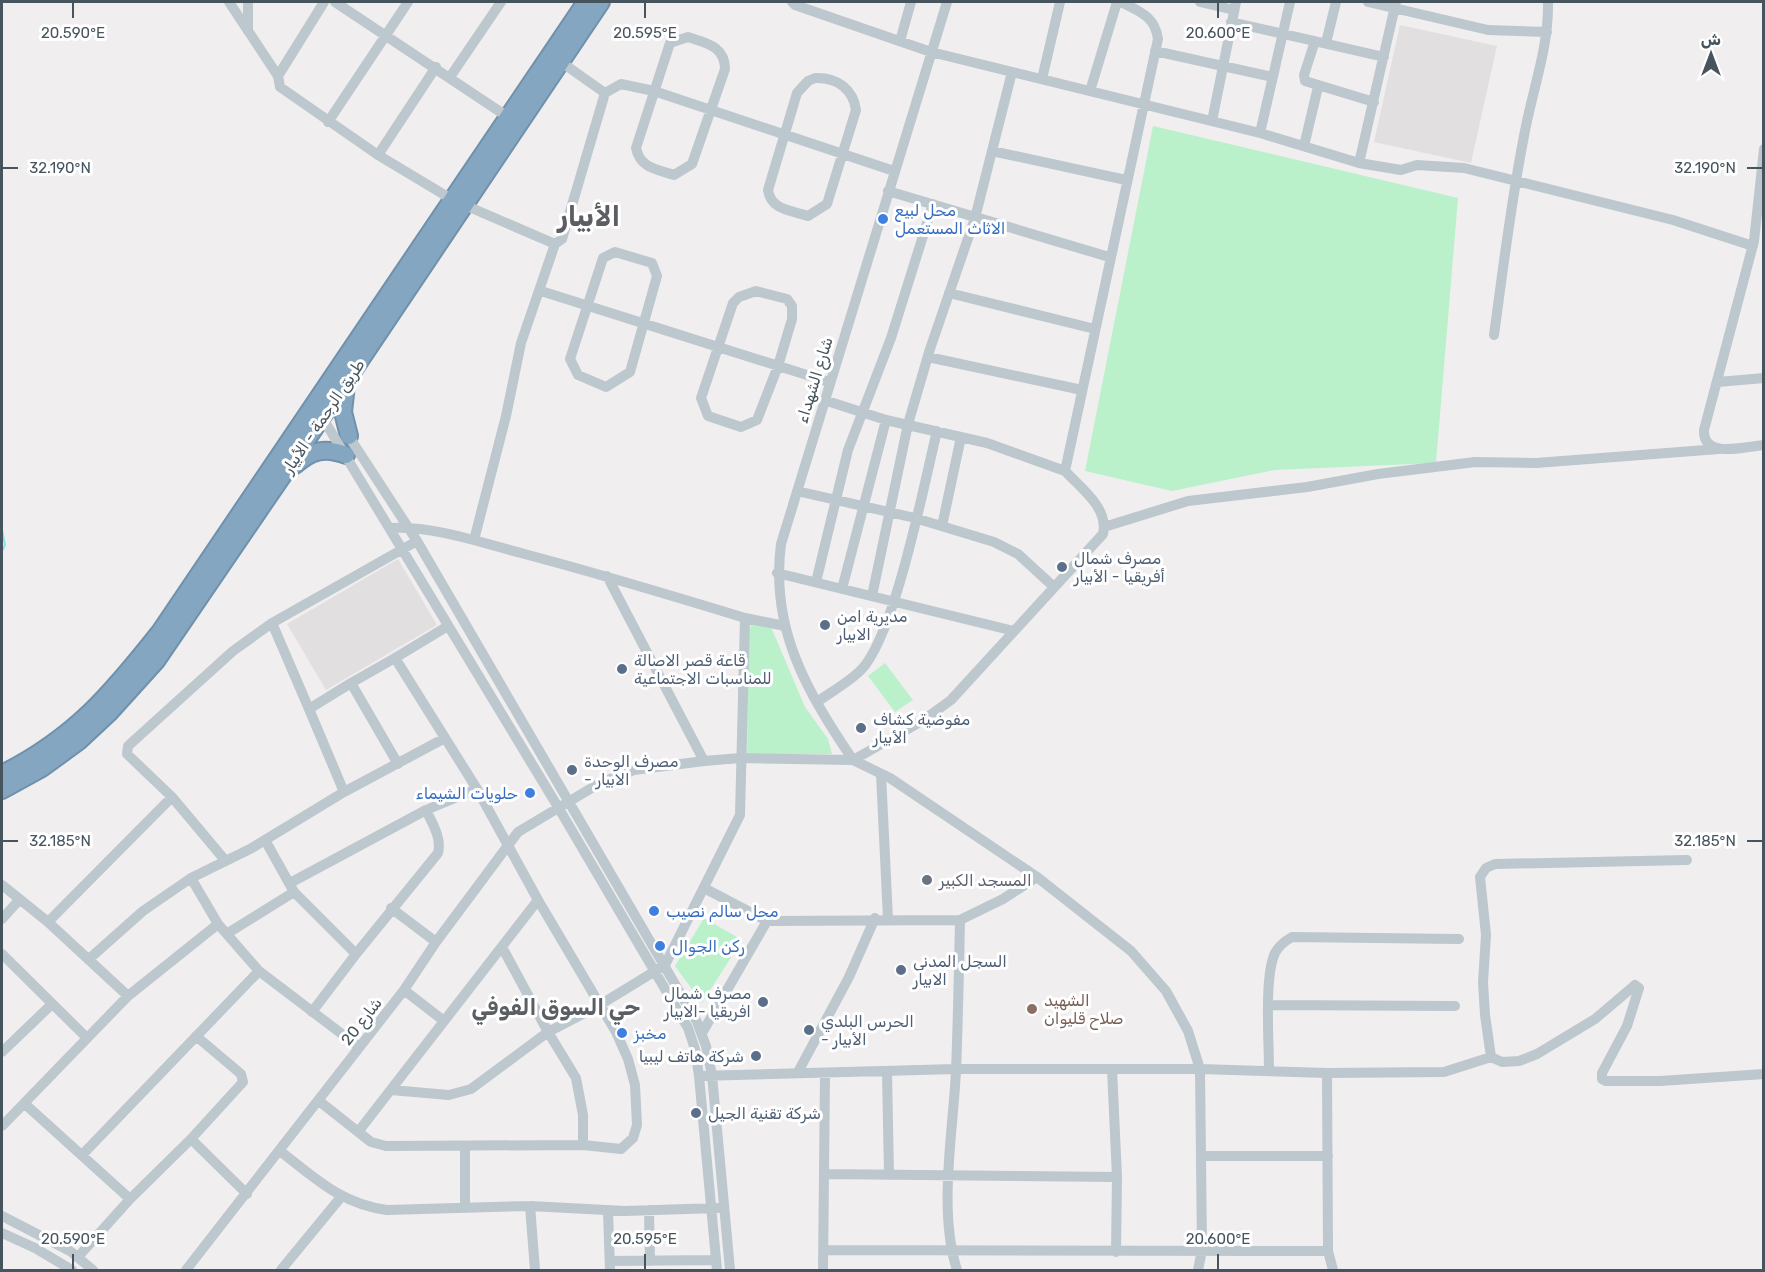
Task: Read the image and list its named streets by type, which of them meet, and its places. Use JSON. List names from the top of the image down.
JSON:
{
  "streets": {
    "highway": ["طريق الرجمة - الأبيار"],
    "street": ["شارع الشهداء", "شارع 20"]
  },
  "crossings": [
    ["شارع الشهداء", "شارع 20"]
  ],
  "districts": ["الأبيار", "حي السوق الفوفي"],
  "places": [
    "محل لبيع الاثاث المستعمل",
    "مصرف شمال أفريقيا - الأبيار",
    "مديرية امن الابيار",
    "قاعة قصر الاصالة للمناسبات الاجتماعية",
    "مفوضية كشاف الأبيار",
    "مصرف الوحدة - الابيار",
    "حلويات الشيماء",
    "المسجد الكبير",
    "محل سالم نصيب",
    "ركن الجوال",
    "السجل المدني الابيار",
    "مصرف شمال افريقيا -الابيار",
    "الشهيد صلاح قليوان",
    "الحرس البلدي - الأبيار",
    "مخبز",
    "شركة هاتف ليبيا",
    "شركة تقنية الجيل"
  ],
  "north": "top",
  "coordinates": [
    "20.590°E",
    "20.595°E",
    "20.600°E",
    "32.190°N",
    "32.185°N"
  ]
}
